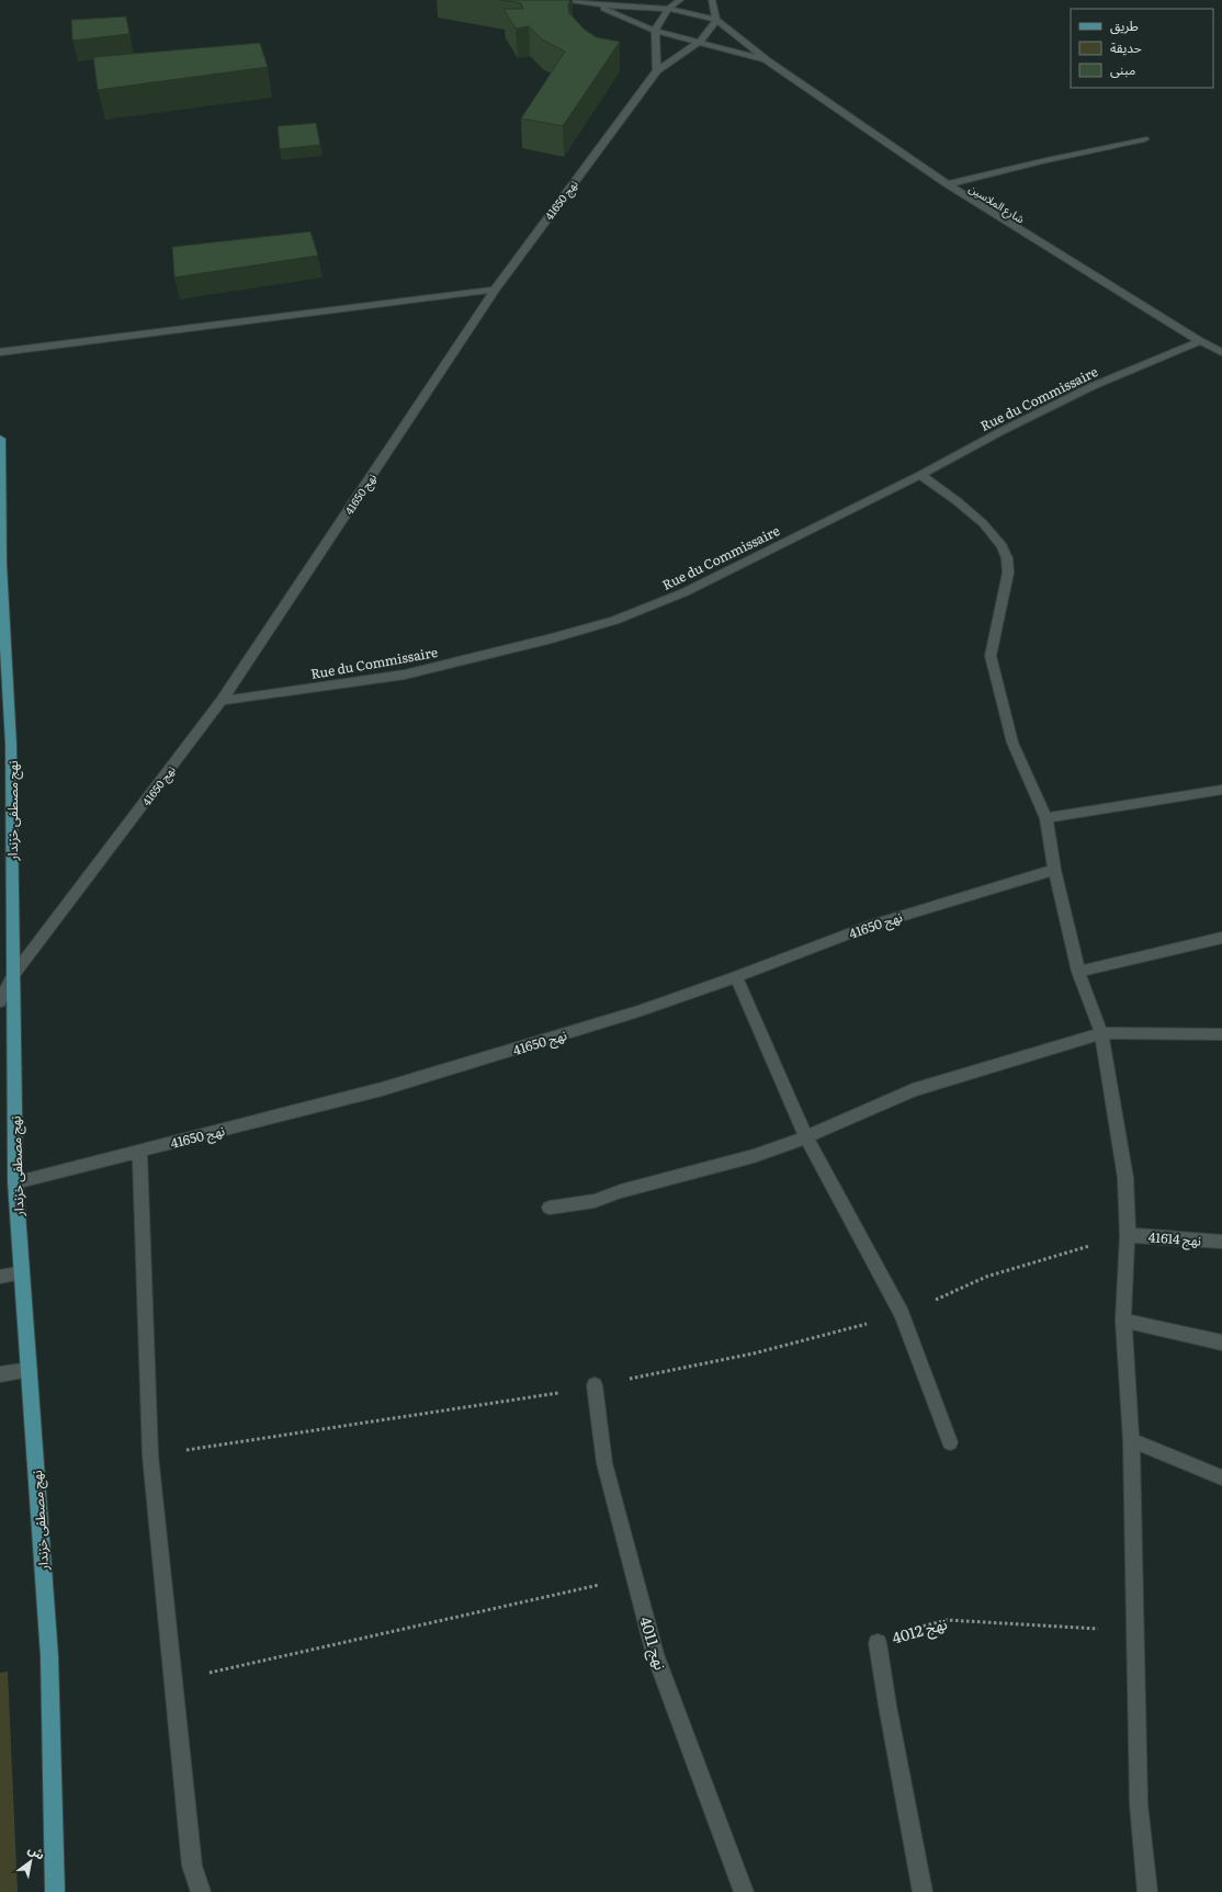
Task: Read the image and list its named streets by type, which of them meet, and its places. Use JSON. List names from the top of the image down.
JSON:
{
  "streets": {
    "main road": ["نهج مصطفى خزندار"],
    "street": [
      "نهج 41650",
      "شارع الملاسين",
      "Rue du Commissaire",
      "نهج 41614",
      "نهج 4012",
      "نهج 4011"
    ]
  },
  "crossings": [
    ["نهج 41650", "Rue du Commissaire"],
    ["نهج 41650", "نهج مصطفى خزندار"],
    ["شارع الملاسين", "Rue du Commissaire"]
  ],
  "legend": ["طريق", "حديقة", "مبنى"],
  "north": "top right"
}
